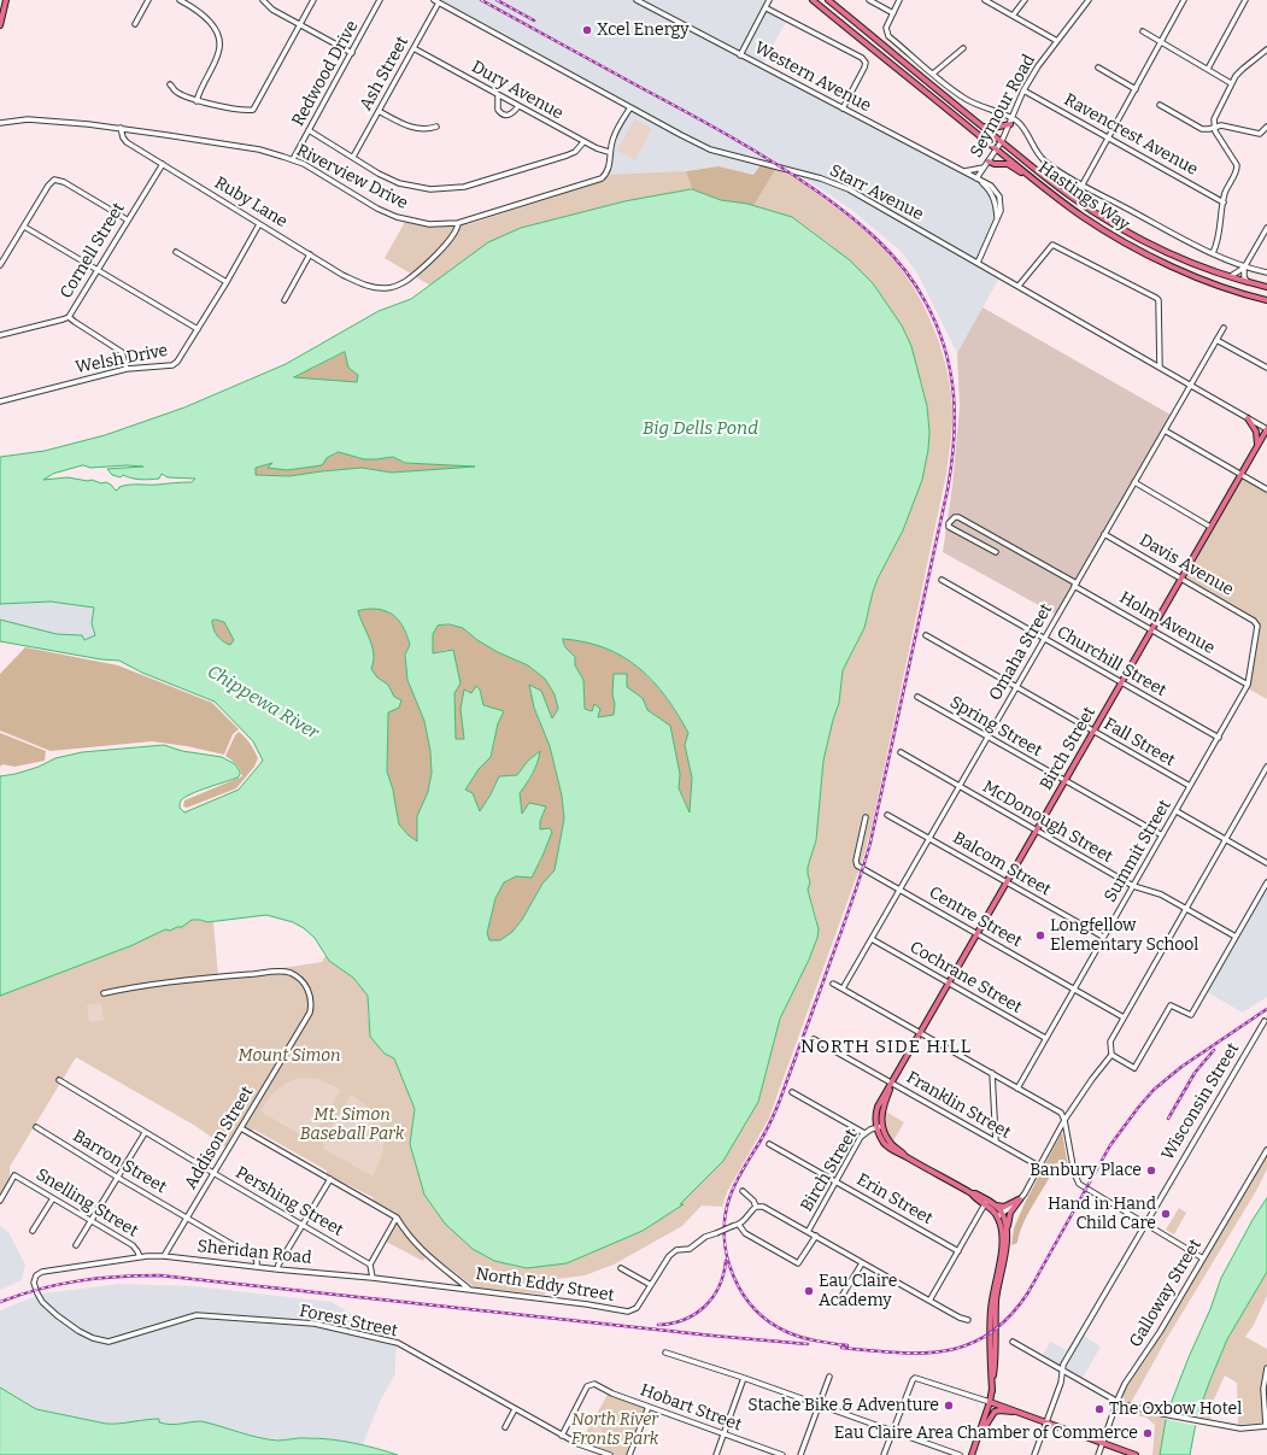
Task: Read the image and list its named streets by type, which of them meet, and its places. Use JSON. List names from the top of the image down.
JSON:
{
  "streets": {
    "main road": ["Hastings Way", "Birch Street"],
    "street": [
      "Redwood Drive",
      "Ash Street",
      "Western Avenue",
      "Dury Avenue",
      "Seymour Road",
      "Ravencrest Avenue",
      "Riverview Drive",
      "Starr Avenue",
      "Ruby Lane",
      "Cornell Street",
      "Welsh Drive",
      "Davis Avenue",
      "Holm Avenue",
      "Omaha Street",
      "Churchill Street",
      "Spring Street",
      "Fall Street",
      "McDonough Street",
      "Summit Street",
      "Balcom Street",
      "Centre Street",
      "Cochrane Street",
      "Wisconsin Street",
      "Franklin Street",
      "Addison Street",
      "Barron Street",
      "Erin Street",
      "Pershing Street",
      "Snelling Street",
      "Sheridan Road",
      "North Eddy Street",
      "Galloway Street",
      "Forest Street",
      "Hobart Street"
    ]
  },
  "crossings": [
    ["Redwood Drive", "Riverview Drive"],
    ["Ash Street", "Dury Avenue"],
    ["Ash Street", "Starr Avenue"],
    ["Western Avenue", "Seymour Road"],
    ["Dury Avenue", "Riverview Drive"],
    ["Seymour Road", "Ravencrest Avenue"],
    ["Seymour Road", "Starr Avenue"],
    ["Seymour Road", "Hastings Way"],
    ["Riverview Drive", "Ruby Lane"],
    ["Starr Avenue", "Omaha Street"],
    ["Starr Avenue", "Birch Street"],
    ["Ruby Lane", "Cornell Street"],
    ["Ruby Lane", "Welsh Drive"],
    ["Davis Avenue", "Omaha Street"],
    ["Davis Avenue", "Birch Street"],
    ["Davis Avenue", "Summit Street"],
    ["Holm Avenue", "Omaha Street"],
    ["Holm Avenue", "Birch Street"],
    ["Holm Avenue", "Summit Street"],
    ["Omaha Street", "Churchill Street"],
    ["Omaha Street", "Spring Street"],
    ["Omaha Street", "Fall Street"],
    ["Omaha Street", "McDonough Street"],
    ["Omaha Street", "Balcom Street"],
    ["Omaha Street", "Centre Street"],
    ["Omaha Street", "Cochrane Street"],
    ["Churchill Street", "Birch Street"],
    ["Churchill Street", "Summit Street"],
    ["Spring Street", "Birch Street"],
    ["Spring Street", "Summit Street"],
    ["Fall Street", "Birch Street"],
    ["Fall Street", "Summit Street"],
    ["Birch Street", "McDonough Street"],
    ["Birch Street", "Balcom Street"],
    ["Birch Street", "Centre Street"],
    ["Birch Street", "Cochrane Street"],
    ["Birch Street", "Franklin Street"],
    ["Birch Street", "Erin Street"],
    ["McDonough Street", "Summit Street"],
    ["Summit Street", "Balcom Street"],
    ["Summit Street", "Centre Street"],
    ["Summit Street", "Cochrane Street"],
    ["Addison Street", "Barron Street"],
    ["Addison Street", "Pershing Street"],
    ["Addison Street", "Sheridan Road"],
    ["Addison Street", "North Eddy Street"],
    ["Barron Street", "Sheridan Road"],
    ["Snelling Street", "Sheridan Road"],
    ["Sheridan Road", "North Eddy Street"],
    ["Sheridan Road", "Forest Street"],
    ["Forest Street", "Hobart Street"]
  ],
  "districts": ["NORTH SIDE HILL"],
  "water": ["Big Dells Pond", "Chippewa River"],
  "parks": ["Mount Simon", "Mt. Simon Baseball Park", "North River Fronts Park"],
  "places": [
    "Xcel Energy",
    "Longfellow Elementary School",
    "Banbury Place",
    "Hand in Hand Child Care",
    "Eau Claire Academy",
    "Stache Bike & Adventure",
    "The Oxbow Hotel",
    "Eau Claire Area Chamber of Commerce"
  ]
}
